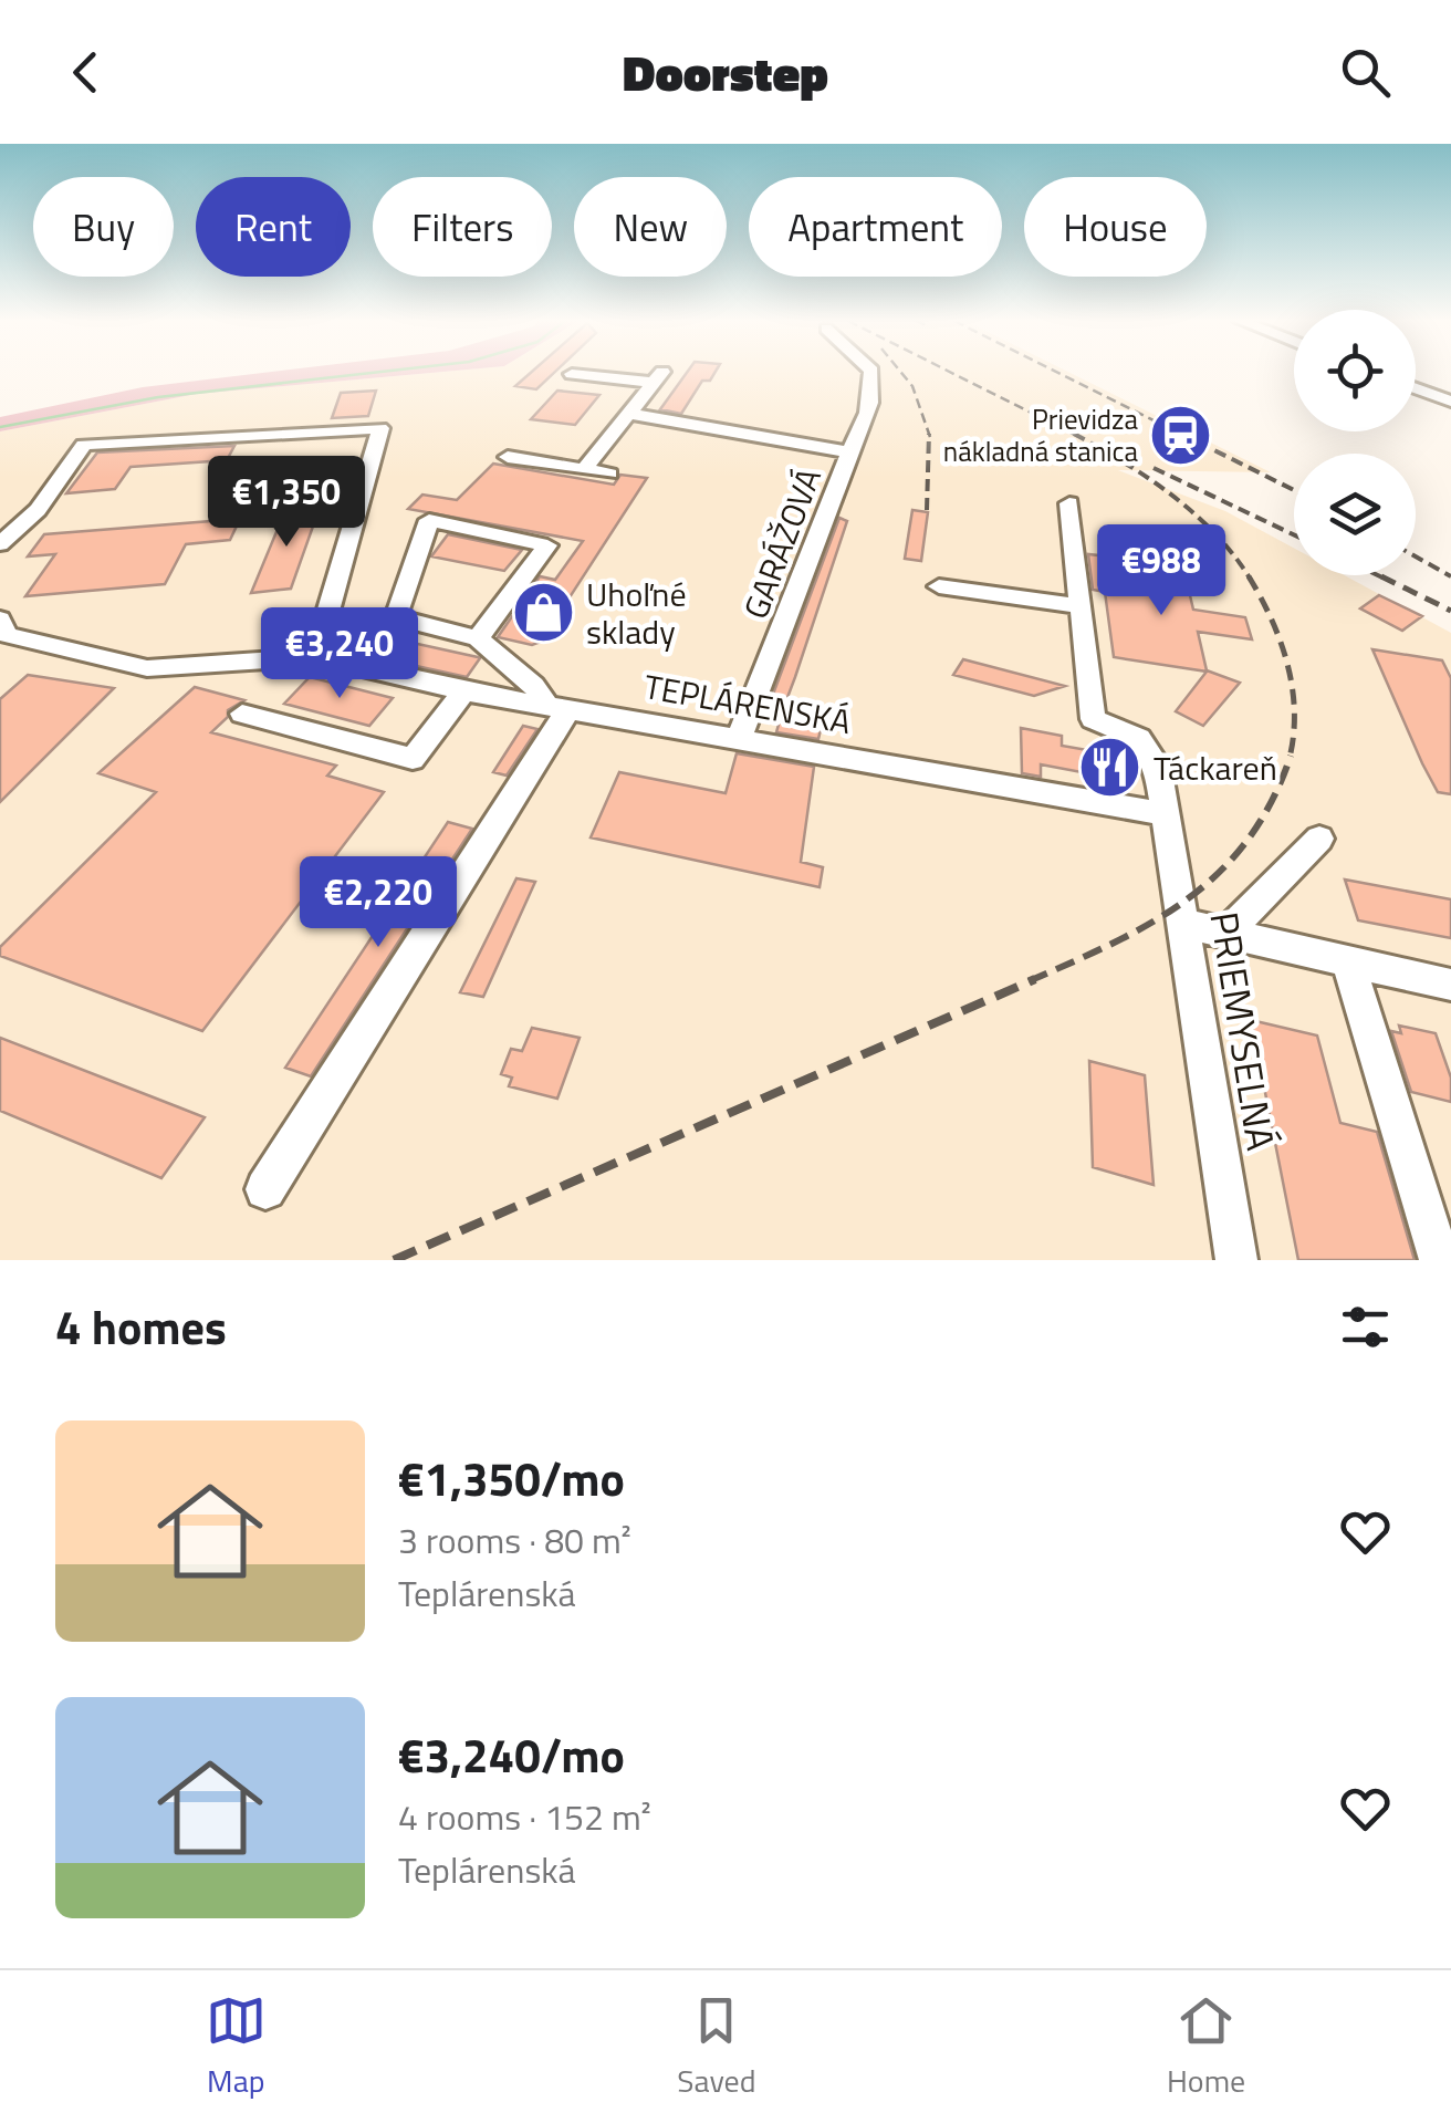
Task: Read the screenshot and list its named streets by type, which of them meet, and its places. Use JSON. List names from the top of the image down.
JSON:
{
  "streets": {
    "street": ["GARÁŽOVÁ", "TEPLÁRENSKÁ", "PRIEMYSELNÁ"]
  },
  "crossings": [
    ["GARÁŽOVÁ", "TEPLÁRENSKÁ"],
    ["TEPLÁRENSKÁ", "PRIEMYSELNÁ"]
  ],
  "places": {
    "station": ["Prievidza nákladná stanica"],
    "shop": ["Uhoľné sklady"],
    "restaurant": ["Táckareň"]
  },
  "page": {
    "header": "Doorstep",
    "chip": [
      "Buy",
      "Rent",
      "Filters",
      "New",
      "Apartment",
      "House"
    ],
    "price": [
      "€1,350",
      "€988",
      "€3,240",
      "€2,220"
    ],
    "heading": "4 homes",
    "list": [
      {
        "name": "€1,350/mo",
        "note": "3 rooms · 80 m² · Teplárenská"
      },
      {
        "name": "€3,240/mo",
        "note": "4 rooms · 152 m² · Teplárenská"
      }
    ],
    "tabs": ["Map", "Saved", "Home"]
  }
}
